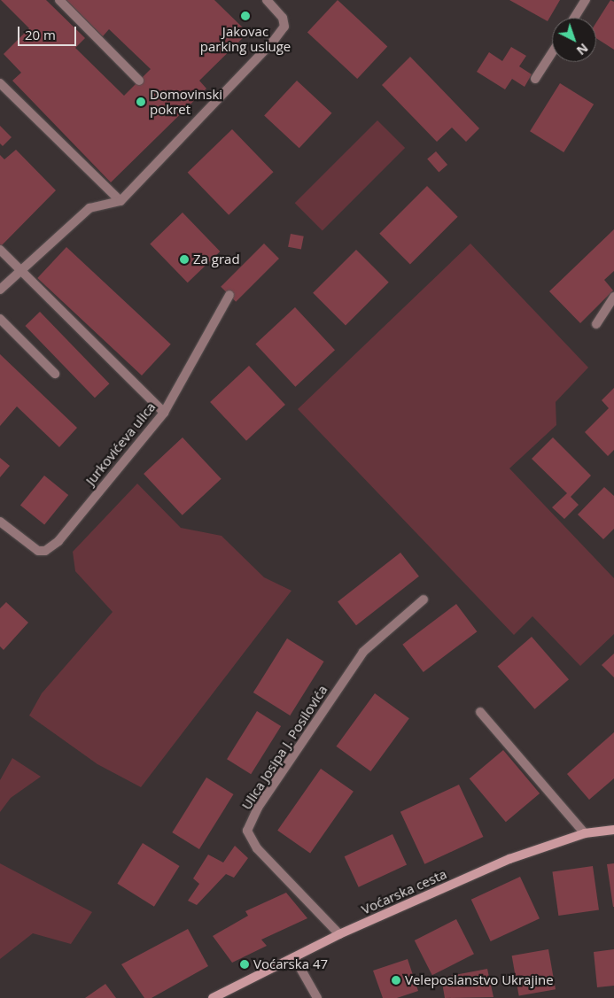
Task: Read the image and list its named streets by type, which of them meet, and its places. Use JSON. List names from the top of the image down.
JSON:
{
  "streets": {
    "street": ["Jurkovićeva ulica", "Ulica Josipa J. Posilovića", "Voćarska cesta"]
  },
  "crossings": [
    ["Ulica Josipa J. Posilovića", "Voćarska cesta"]
  ],
  "places": [
    "Jakovac parking usluge",
    "Domovinski pokret",
    "Za grad",
    "Voćarska 47",
    "Veleposlanstvo Ukrajine"
  ],
  "scale_bar": "20 m",
  "north": "bottom right"
}
